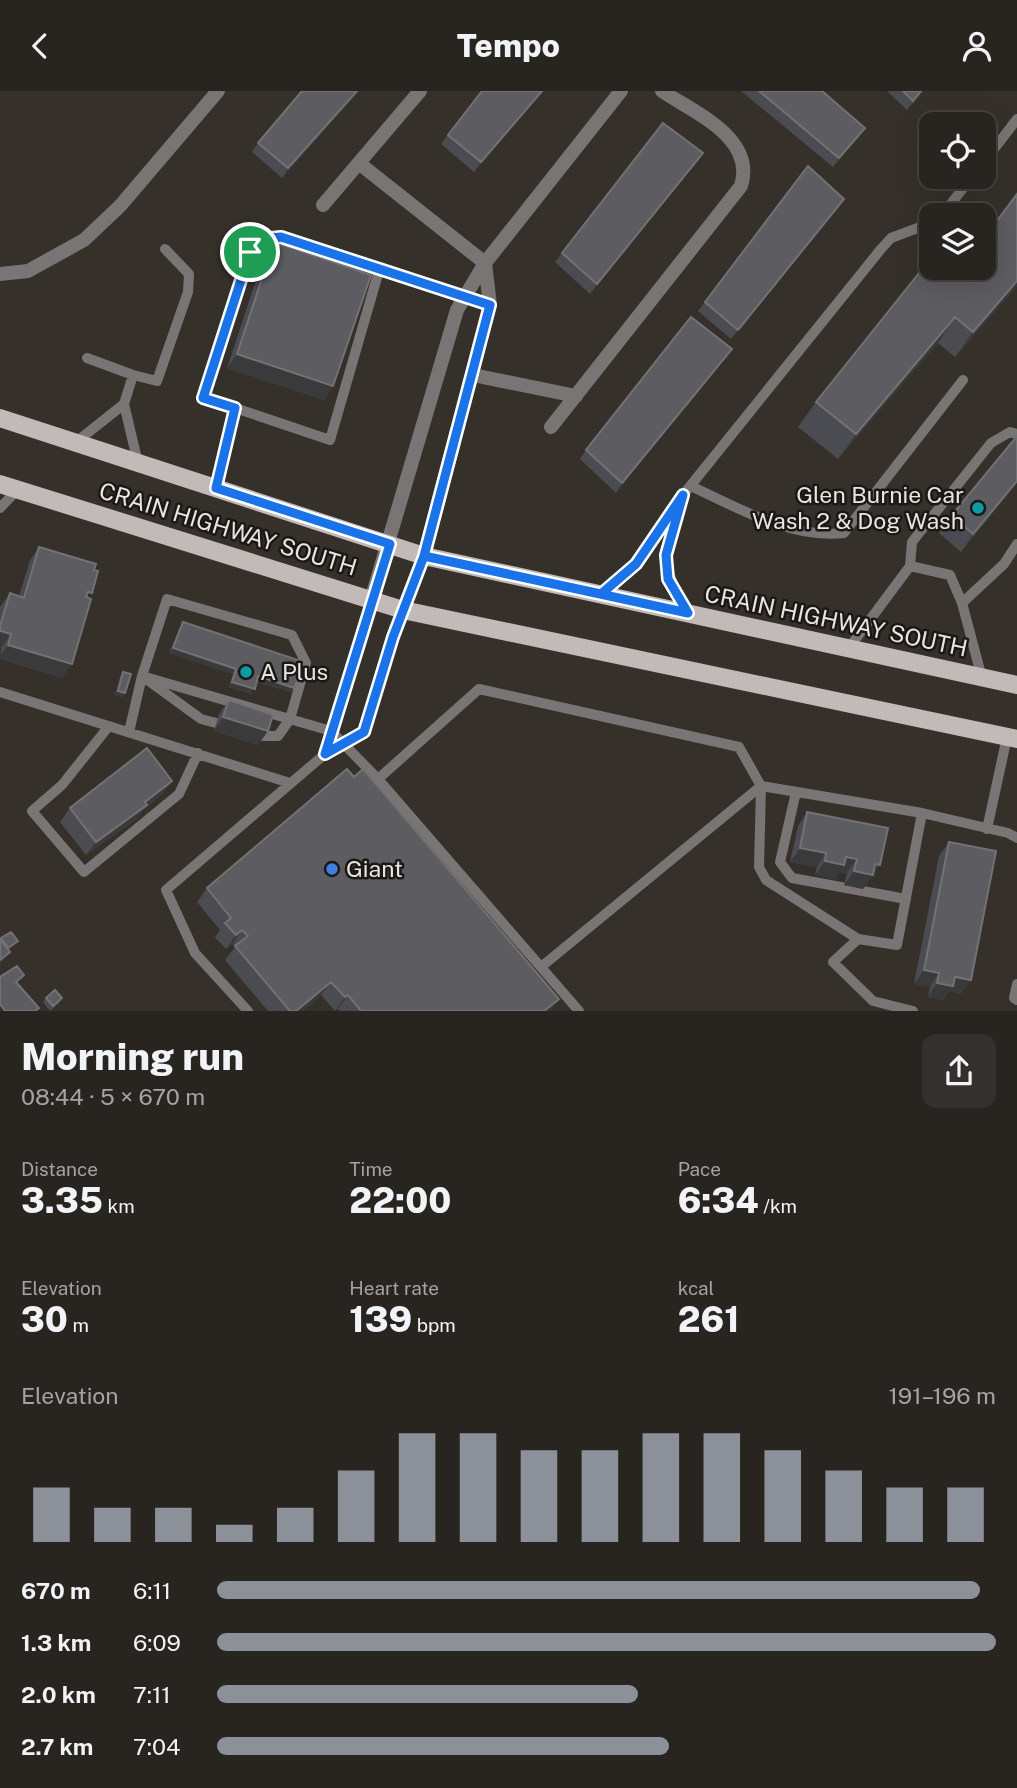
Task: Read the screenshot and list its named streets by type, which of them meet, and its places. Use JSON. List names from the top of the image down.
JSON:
{
  "streets": {
    "main road": ["CRAIN HIGHWAY SOUTH"]
  },
  "places": ["Glen Burnie Car Wash 2 & Dog Wash", "A Plus", "Giant"],
  "page": {
    "header": "Tempo",
    "heading": ["Morning run", "08:44 · 5 × 670 m"],
    "stats": [
      ["Distance", "3.35 km"],
      ["Time", "22:00"],
      ["Pace", "6:34 /km"],
      ["Elevation", "30 m"],
      ["Heart rate", "139 bpm"],
      ["kcal", "261"]
    ],
    "chart": ["Elevation", "191–196 m"],
    "list": [
      {
        "name": "670 m",
        "note": "6:11"
      },
      {
        "name": "1.3 km",
        "note": "6:09"
      },
      {
        "name": "2.0 km",
        "note": "7:11"
      },
      {
        "name": "2.7 km",
        "note": "7:04"
      }
    ]
  }
}
